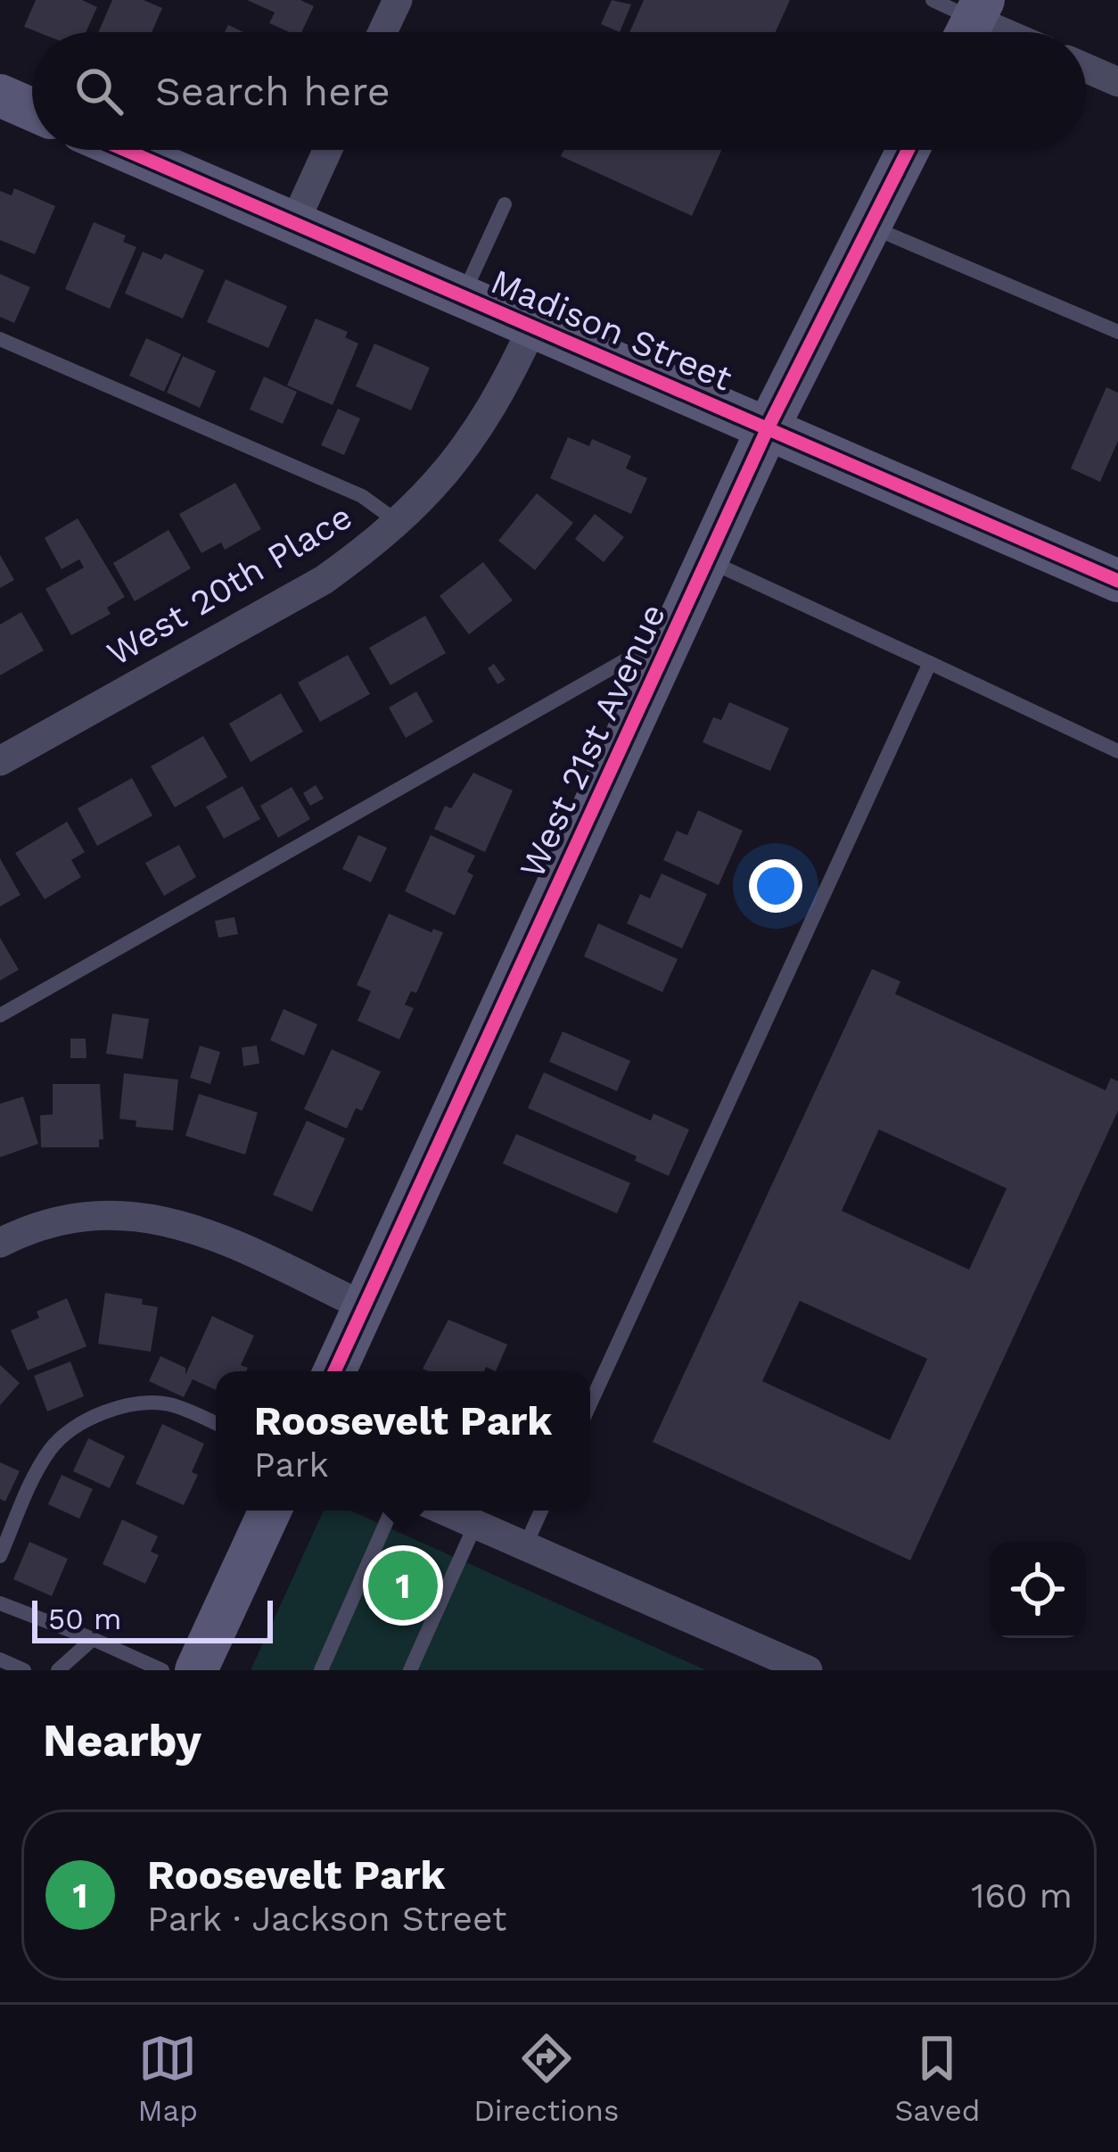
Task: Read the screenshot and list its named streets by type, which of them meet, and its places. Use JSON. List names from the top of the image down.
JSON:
{
  "streets": {
    "street": ["Madison Street", "West 20th Place", "West 21st Avenue"]
  },
  "crossings": [
    ["Madison Street", "West 20th Place"],
    ["Madison Street", "West 21st Avenue"]
  ],
  "scale_bar": "50 m",
  "page": {
    "search": "Search here",
    "popup": ["Roosevelt Park", "Park"],
    "pins": "1",
    "scale": "50 m",
    "heading": "Nearby",
    "list": [
      {
        "mark": "1",
        "name": "Roosevelt Park",
        "note": "Park · Jackson Street",
        "value": "160 m"
      }
    ],
    "nav": ["Map", "Directions", "Saved"]
  }
}
